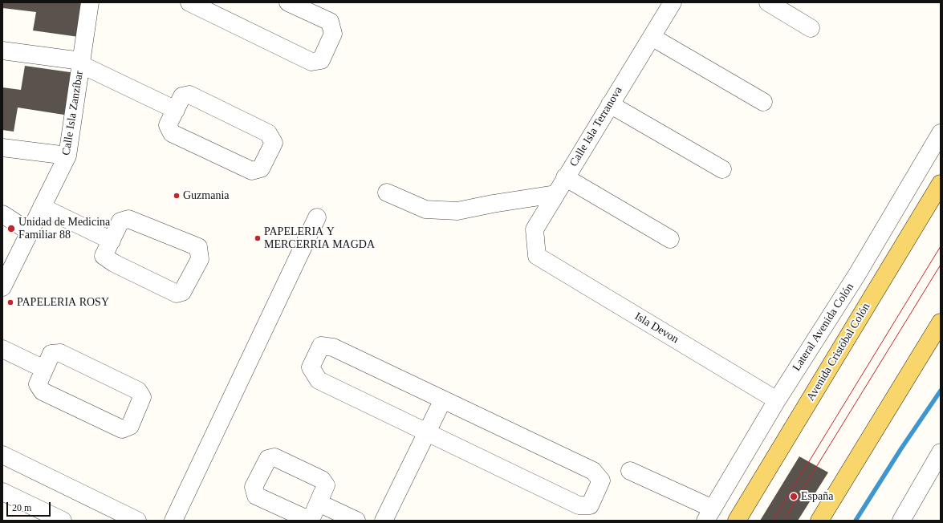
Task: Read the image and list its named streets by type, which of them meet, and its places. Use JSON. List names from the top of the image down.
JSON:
{
  "streets": {
    "main road": ["Avenida Cristóbal Colón"],
    "street": [
      "Calle Isla Zanzíbar",
      "Calle Isla Terranova",
      "Lateral Avenida Colón",
      "Isla Devon"
    ]
  },
  "crossings": [
    ["Calle Isla Terranova", "Isla Devon"],
    ["Lateral Avenida Colón", "Isla Devon"]
  ],
  "places": [
    "Guzmania",
    "Unidad de Medicina Familiar 88",
    "PAPELERIA Y MERCERRIA MAGDA",
    "PAPELERIA ROSY",
    "España"
  ],
  "scale_bar": "20 m"
}
